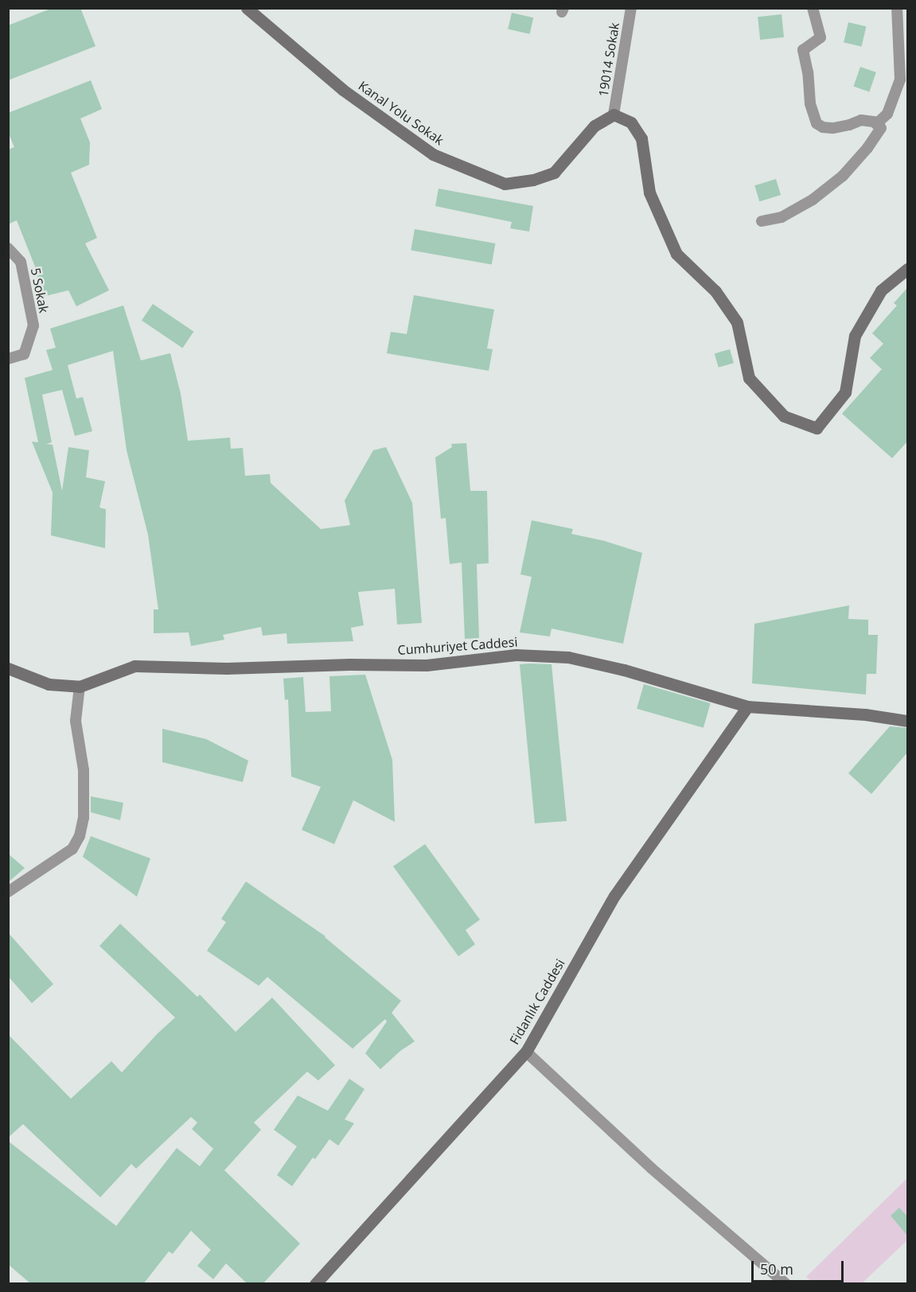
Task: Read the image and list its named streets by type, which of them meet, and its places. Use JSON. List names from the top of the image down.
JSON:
{
  "streets": {
    "street": [
      "19014 Sokak",
      "Kanal Yolu Sokak",
      "5 Sokak",
      "Cumhuriyet Caddesi",
      "Fidanlık Caddesi"
    ]
  },
  "crossings": [
    ["19014 Sokak", "Kanal Yolu Sokak"],
    ["Cumhuriyet Caddesi", "Fidanlık Caddesi"]
  ],
  "scale_bar": "50 m"
}
